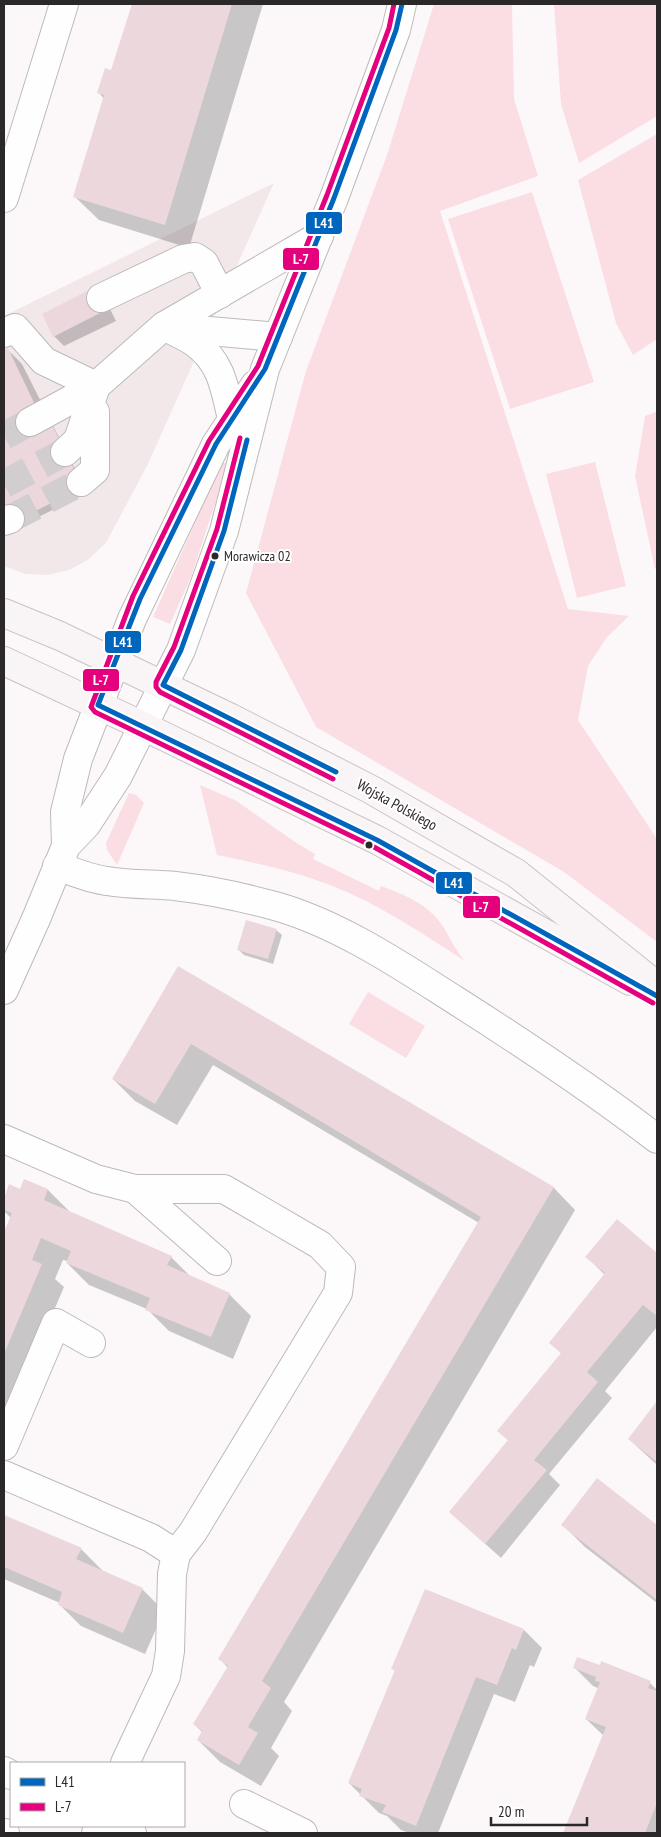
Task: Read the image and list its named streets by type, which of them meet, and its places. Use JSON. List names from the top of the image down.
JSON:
{
  "streets": {
    "main road": ["Wojska Polskiego"]
  },
  "places": ["Morawicza 02"],
  "lines": ["transit line L41", "transit line L-7"],
  "legend": ["L41", "L-7"],
  "scale_bar": "20 m"
}
